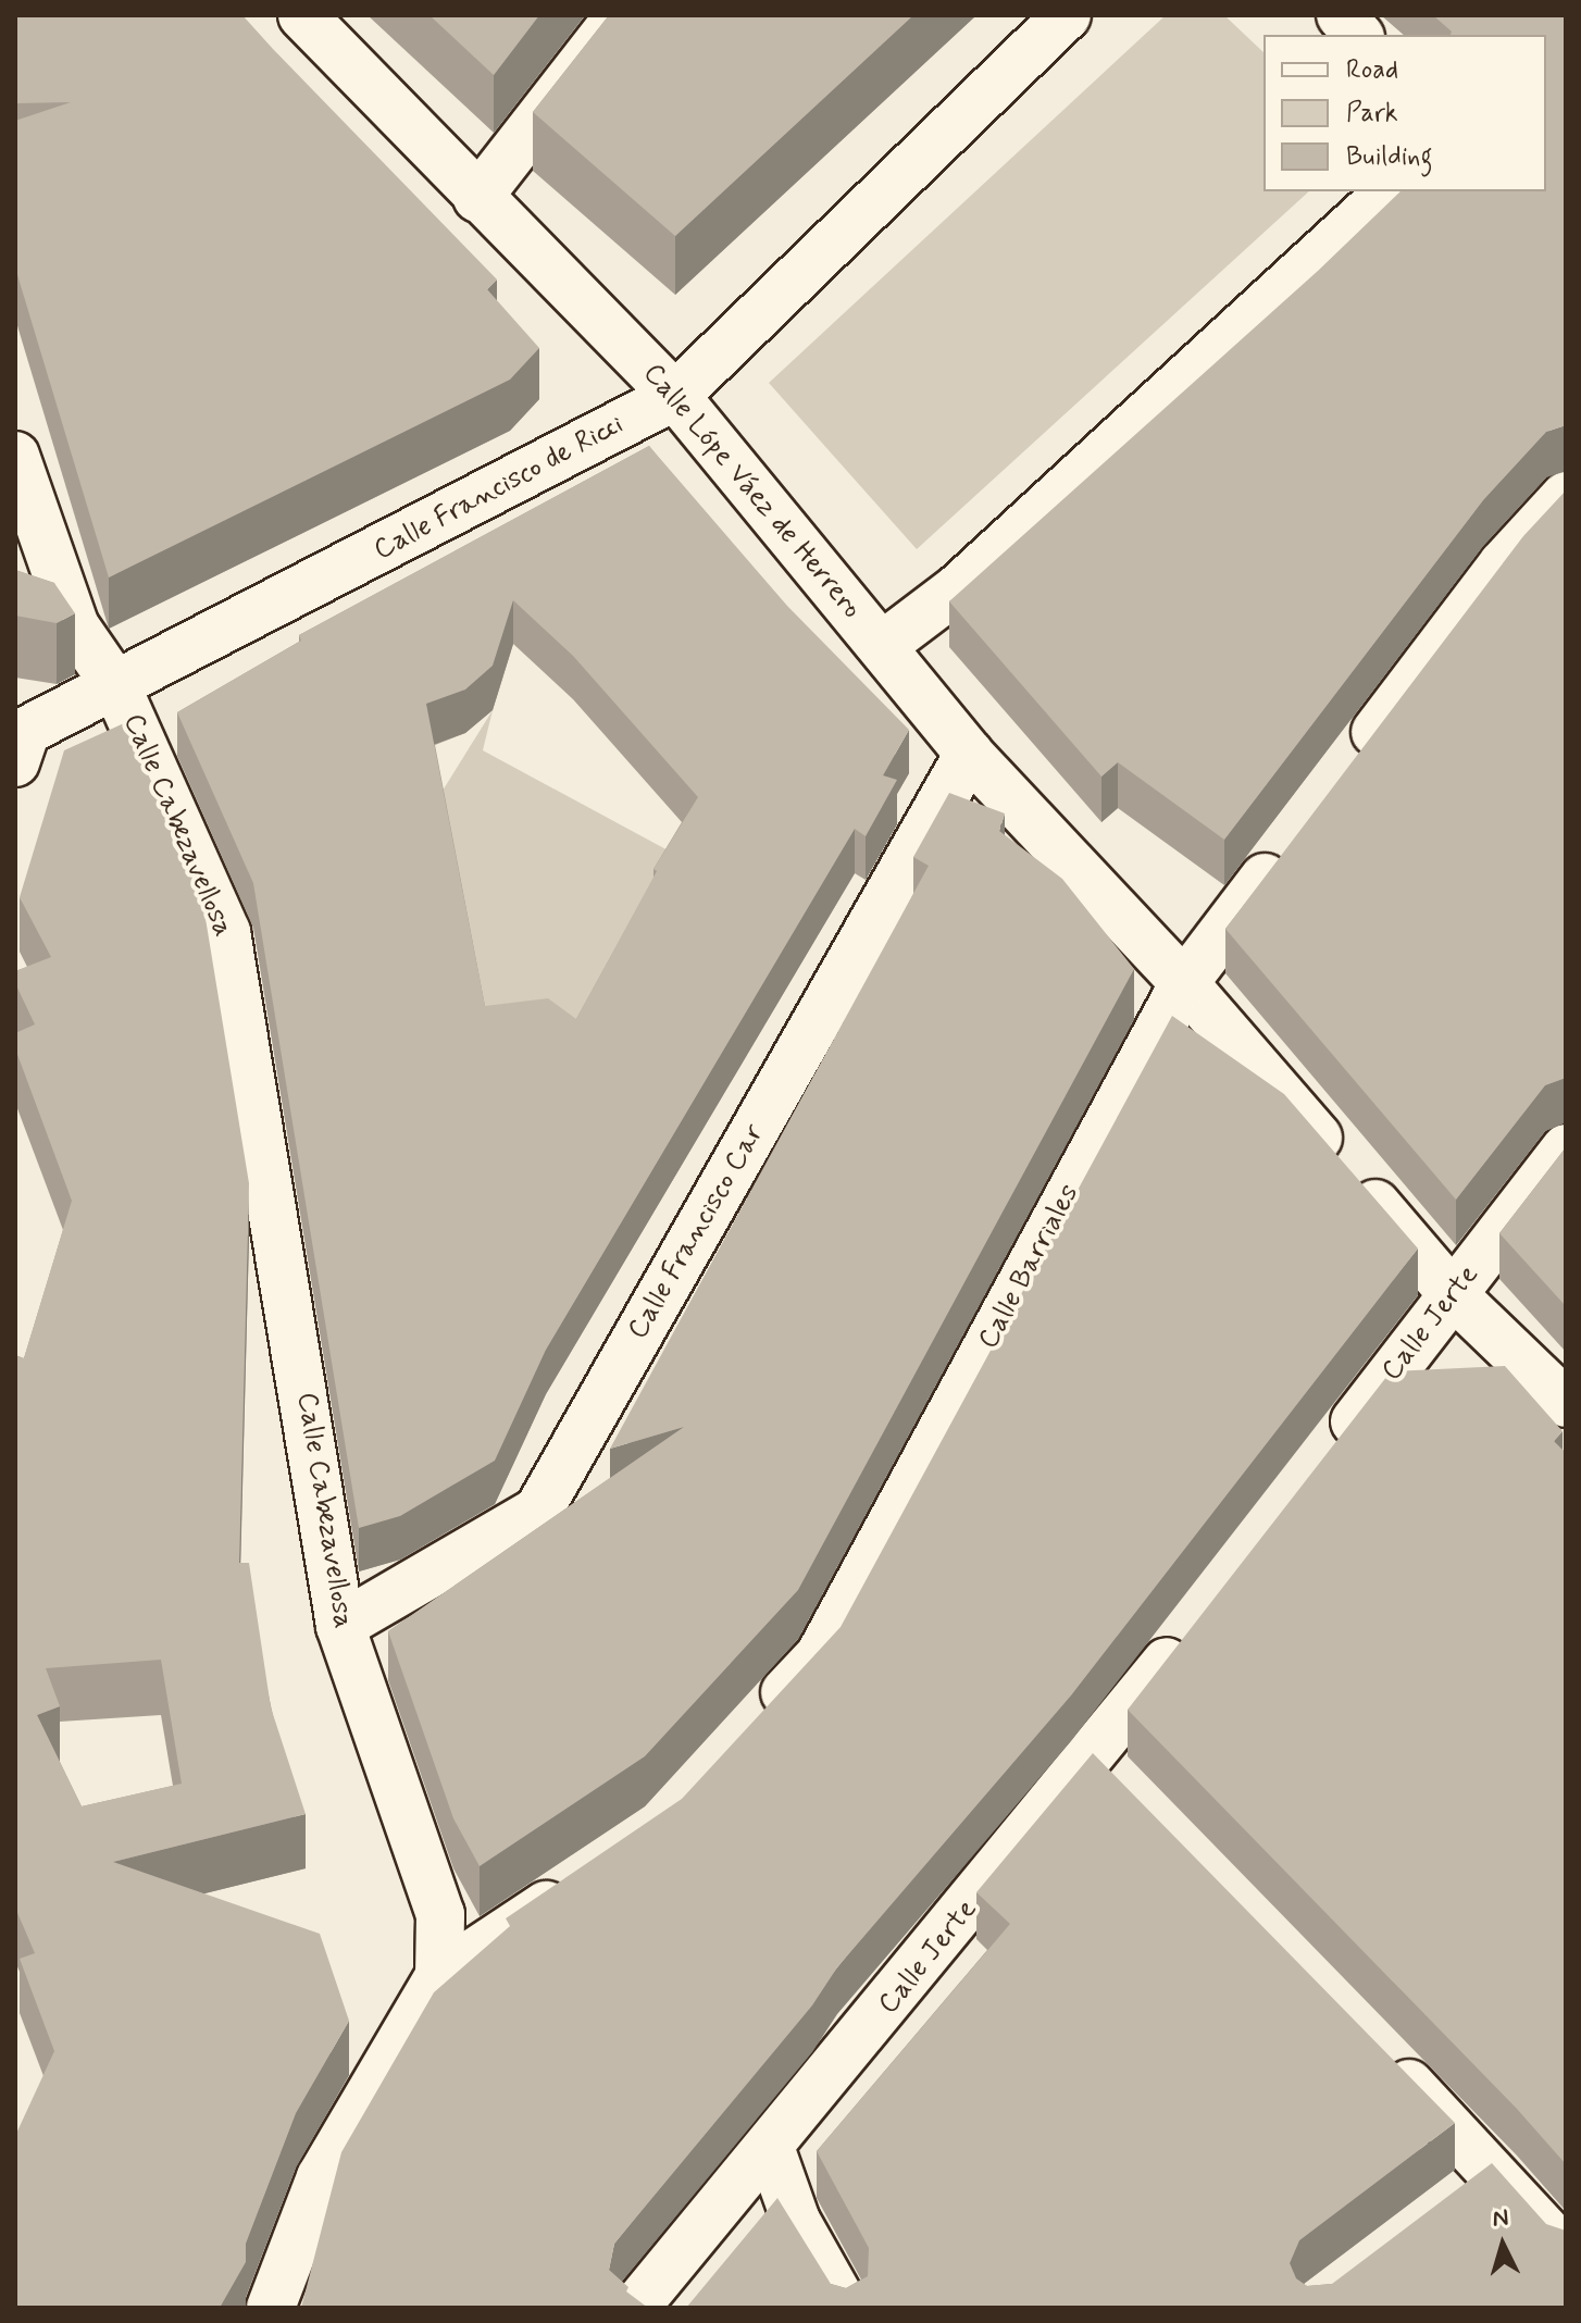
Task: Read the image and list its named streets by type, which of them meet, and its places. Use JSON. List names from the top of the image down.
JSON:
{
  "streets": {
    "street": [
      "Calle Francisco de Ricci",
      "Calle Lópe Váez de Herrero",
      "Calle Cabezavellosa",
      "Calle Francisco Car",
      "Calle Barriales",
      "Calle Jerte"
    ]
  },
  "crossings": [
    ["Calle Francisco de Ricci", "Calle Lópe Váez de Herrero"],
    ["Calle Francisco de Ricci", "Calle Cabezavellosa"],
    ["Calle Lópe Váez de Herrero", "Calle Francisco Car"],
    ["Calle Lópe Váez de Herrero", "Calle Barriales"],
    ["Calle Lópe Váez de Herrero", "Calle Jerte"],
    ["Calle Cabezavellosa", "Calle Francisco Car"]
  ],
  "legend": ["Road", "Park", "Building"],
  "north": "top"
}
